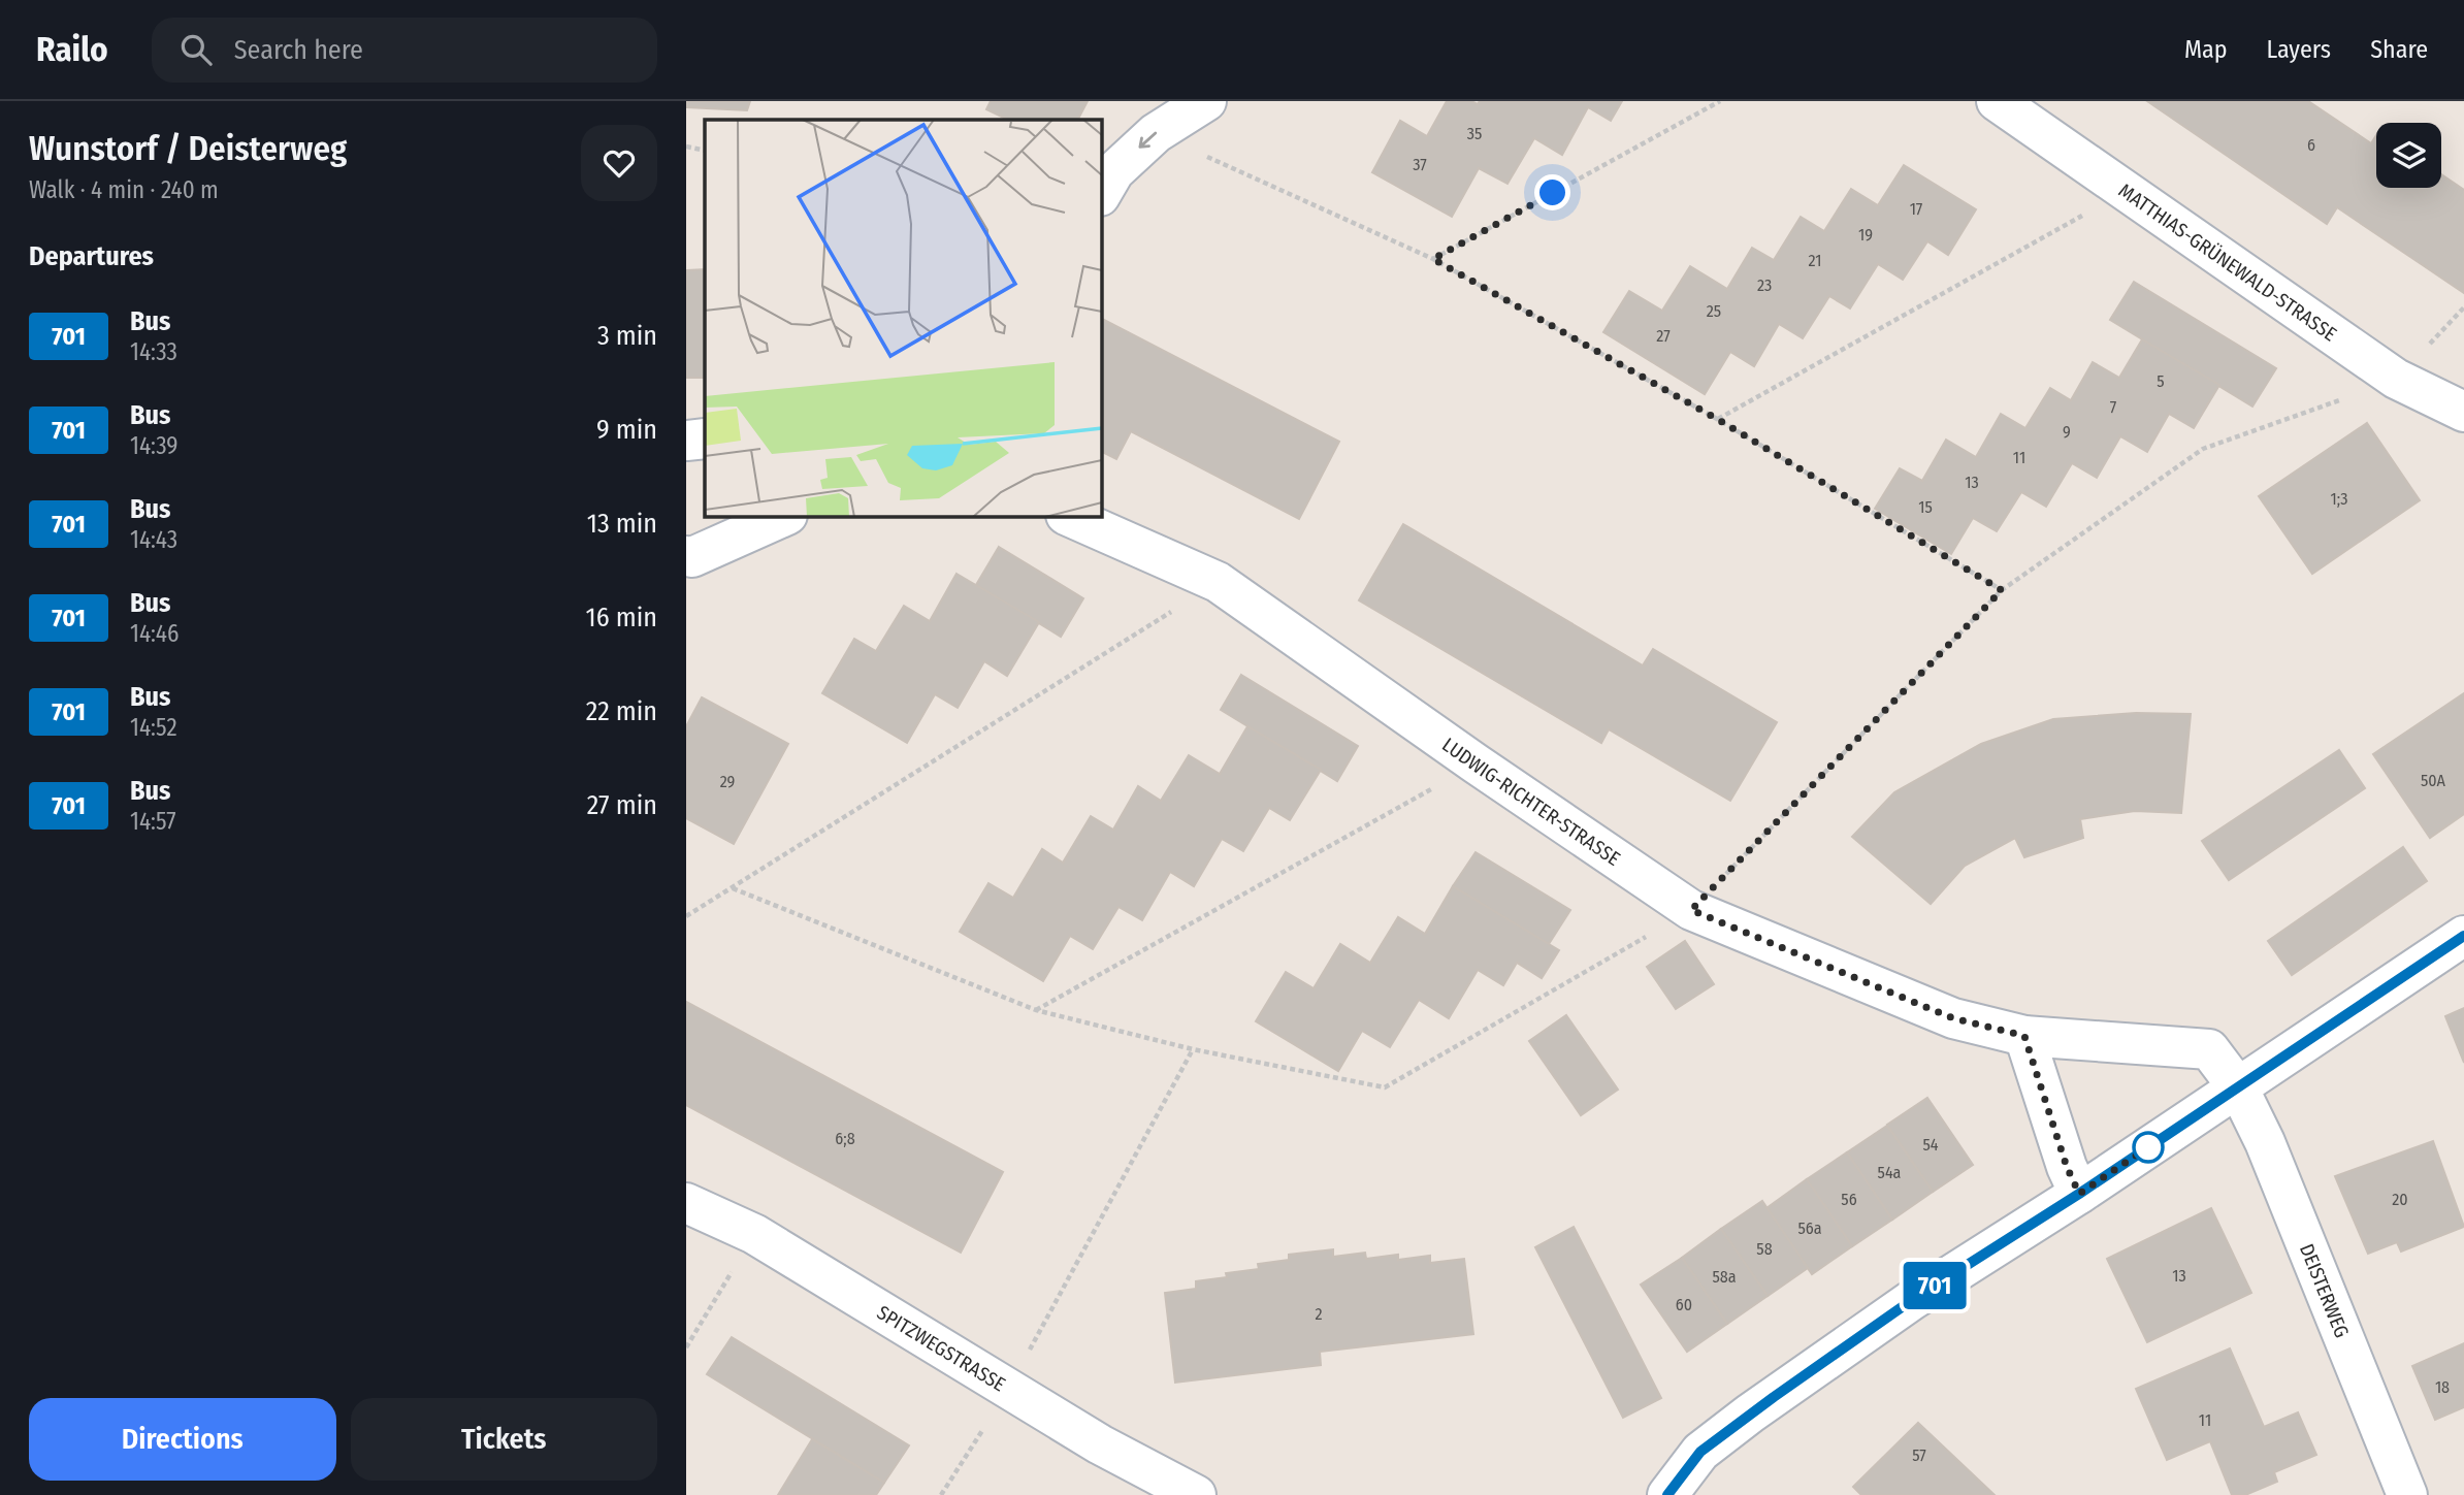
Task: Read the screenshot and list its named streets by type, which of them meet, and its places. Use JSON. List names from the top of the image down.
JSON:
{
  "streets": {
    "street": [
      "MATTHIAS-GRÜNEWALD-STRASSE",
      "LUDWIG-RICHTER-STRASSE",
      "DEISTERWEG",
      "SPITZWEGSTRASSE"
    ]
  },
  "crossings": [
    ["LUDWIG-RICHTER-STRASSE", "DEISTERWEG"]
  ],
  "lines": ["bus line 701"],
  "house_numbers": [
    "35",
    "6",
    "37",
    "17",
    "19",
    "21",
    "23",
    "25",
    "27",
    "5",
    "7",
    "9",
    "11",
    "13",
    "1;3",
    "15",
    "50A",
    "29",
    "6;8",
    "54",
    "54a",
    "56",
    "20",
    "56a",
    "58",
    "13",
    "58a",
    "60",
    "2",
    "18",
    "11",
    "57"
  ],
  "page": {
    "header": "Railo",
    "search": "Search here",
    "nav": ["Map", "Layers", "Share"],
    "heading": [
      ["Wunstorf / Deisterweg", "Walk · 4 min · 240 m"],
      "Departures"
    ],
    "on_map": "701",
    "list": [
      {
        "mark": "701",
        "name": "Bus",
        "note": "14:33",
        "value": "3 min"
      },
      {
        "mark": "701",
        "name": "Bus",
        "note": "14:39",
        "value": "9 min"
      },
      {
        "mark": "701",
        "name": "Bus",
        "note": "14:43",
        "value": "13 min"
      },
      {
        "mark": "701",
        "name": "Bus",
        "note": "14:46",
        "value": "16 min"
      },
      {
        "mark": "701",
        "name": "Bus",
        "note": "14:52",
        "value": "22 min"
      },
      {
        "mark": "701",
        "name": "Bus",
        "note": "14:57",
        "value": "27 min"
      }
    ],
    "buttons": ["Directions", "Tickets"]
  }
}
